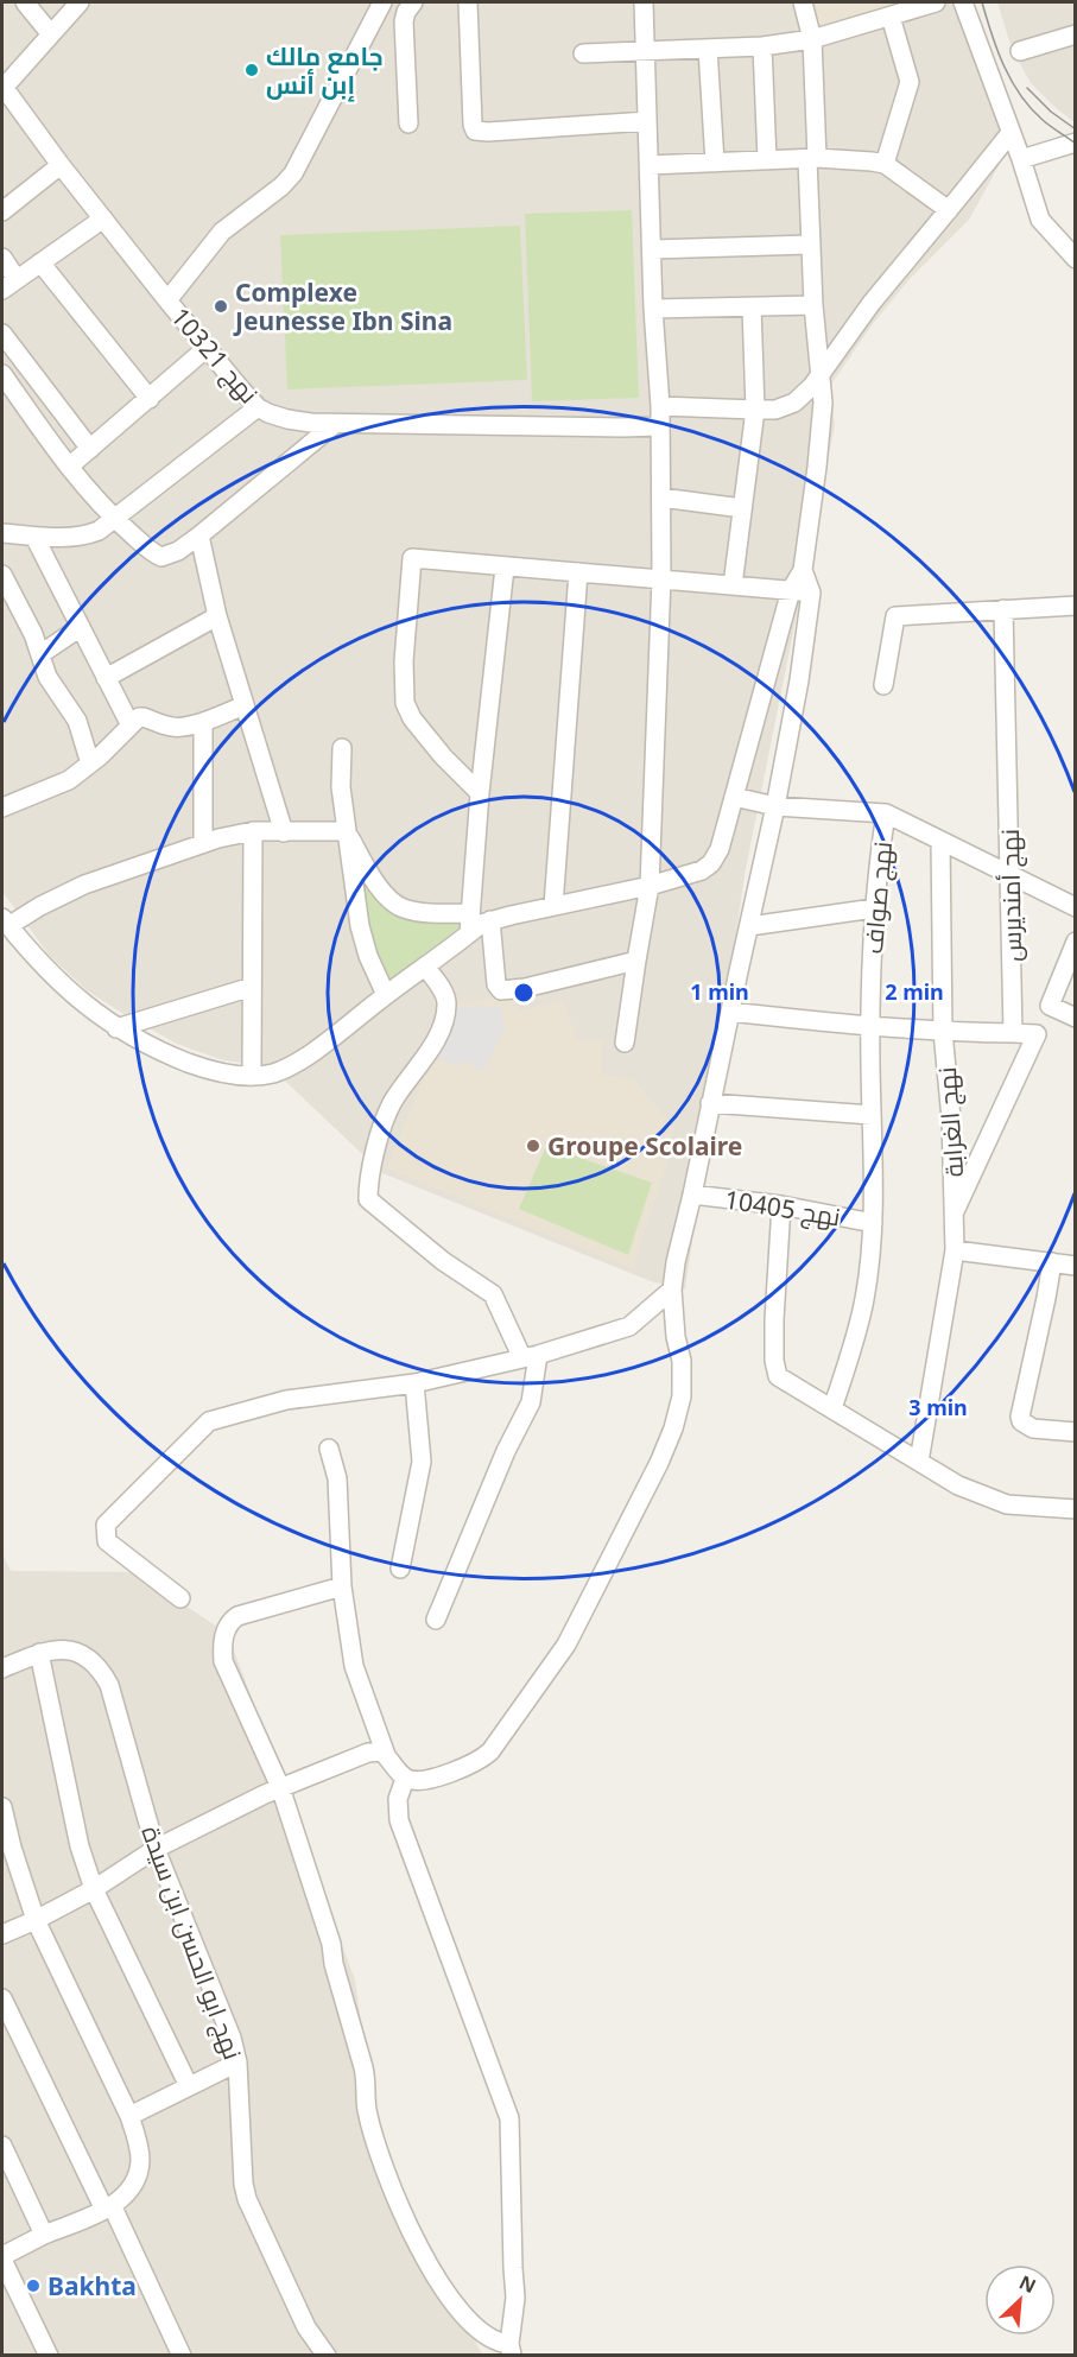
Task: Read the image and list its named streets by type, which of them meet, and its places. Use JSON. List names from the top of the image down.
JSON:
{
  "streets": {
    "street": [
      "نهج 10321",
      "نهج أمنديرس",
      "نهج صواف",
      "نهج الغرابة",
      "نهج 10405",
      "نهج ابو الحسن ابن سيدة"
    ]
  },
  "crossings": [
    ["نهج صواف", "نهج 10405"]
  ],
  "places": [
    "جامع مالك إبن أنس",
    "Complexe Jeunesse Ibn Sina",
    "Groupe Scolaire",
    "Bakhta"
  ],
  "north": "top right",
  "rings": ["1 min", "2 min", "3 min"]
}
